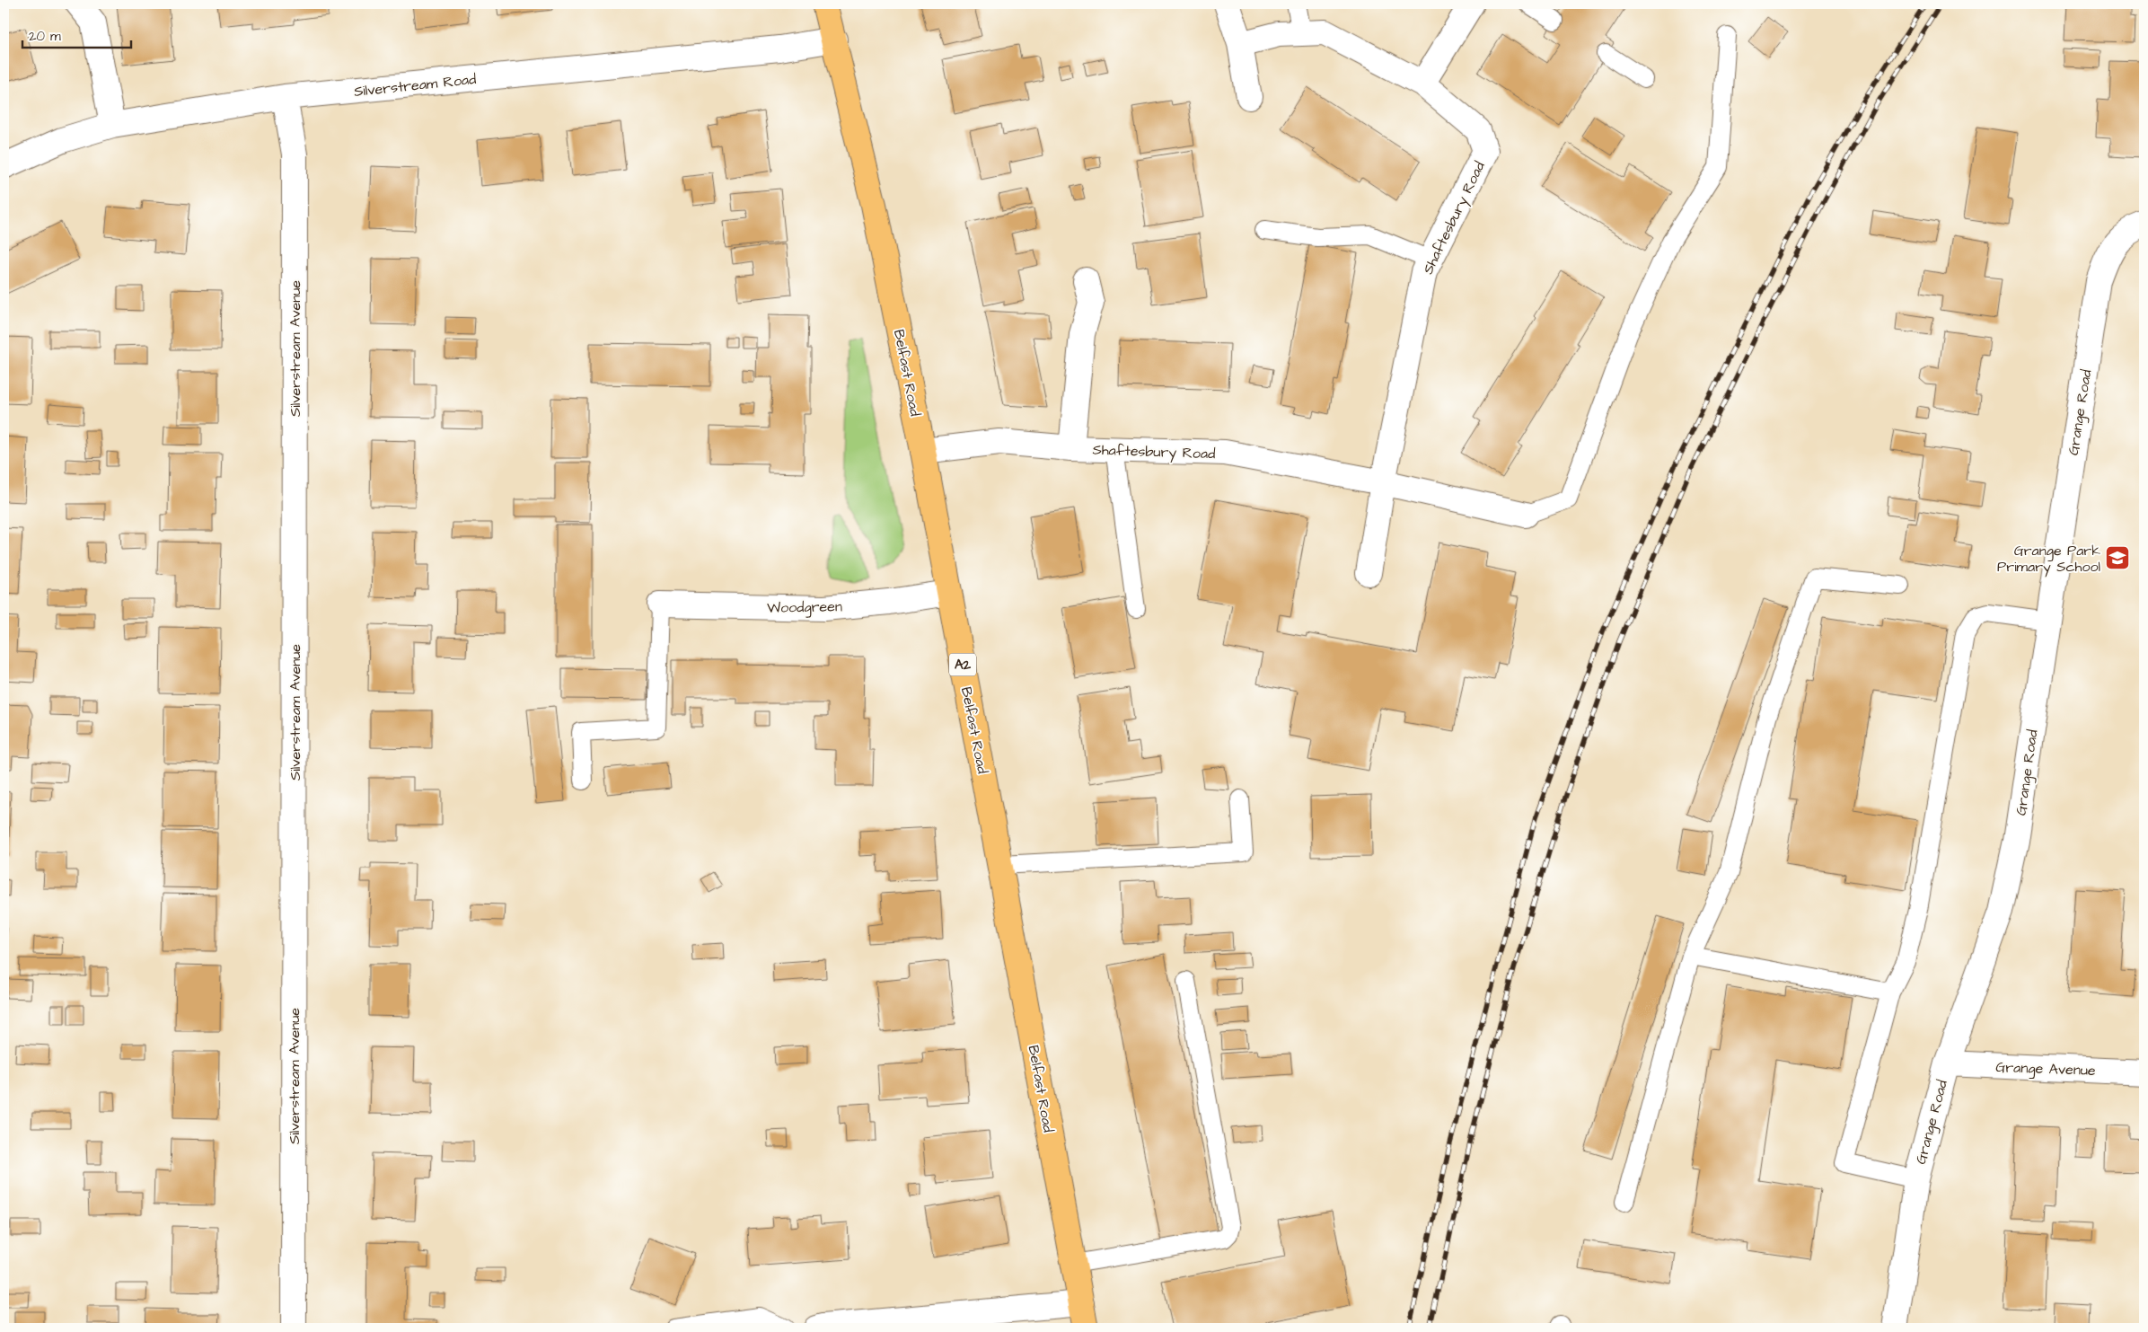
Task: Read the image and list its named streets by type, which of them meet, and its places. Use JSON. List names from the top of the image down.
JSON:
{
  "streets": {
    "main road": ["Belfast Road", "A2"],
    "street": [
      "Silverstream Road",
      "Shaftesbury Road",
      "Silverstream Avenue",
      "Grange Road",
      "Woodgreen",
      "Grange Avenue"
    ]
  },
  "crossings": [
    ["Silverstream Road", "Silverstream Avenue"],
    ["Silverstream Road", "Belfast Road"],
    ["Shaftesbury Road", "Belfast Road"],
    ["Belfast Road", "Woodgreen"],
    ["Grange Road", "Grange Avenue"]
  ],
  "places": {
    "school or university": ["Grange Park Primary School"]
  },
  "scale_bar": "20 m"
}
